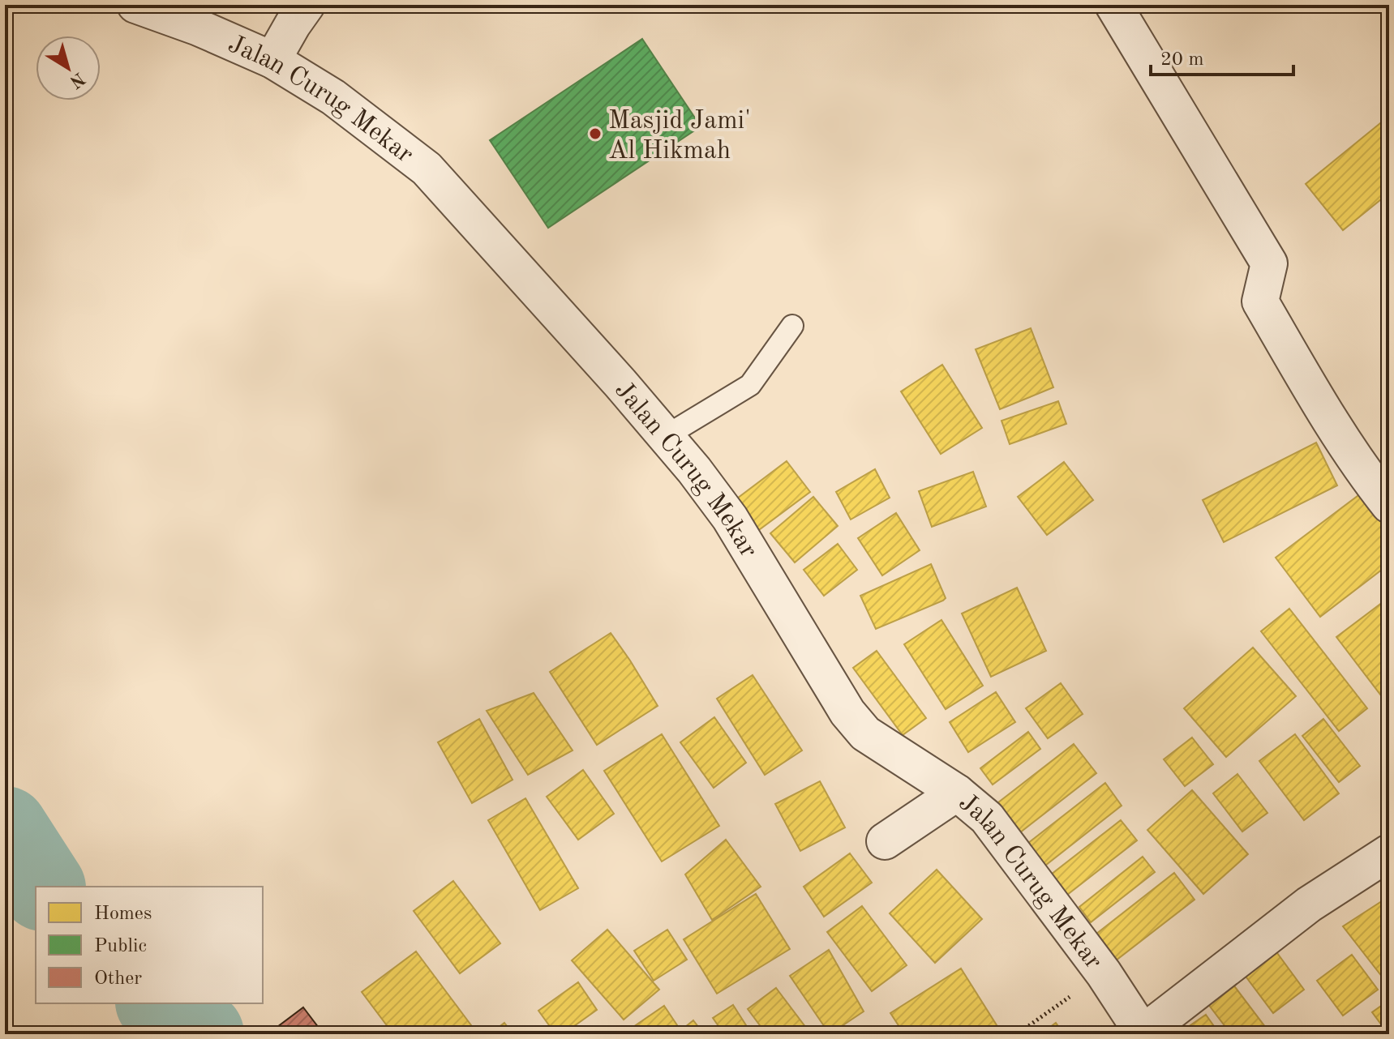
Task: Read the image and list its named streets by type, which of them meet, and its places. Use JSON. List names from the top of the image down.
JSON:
{
  "streets": {
    "street": ["Jalan Curug Mekar"]
  },
  "places": ["Masjid Jami' Al Hikmah"],
  "legend": ["Homes", "Public", "Other"],
  "scale_bar": "20 m",
  "north": "bottom right"
}
